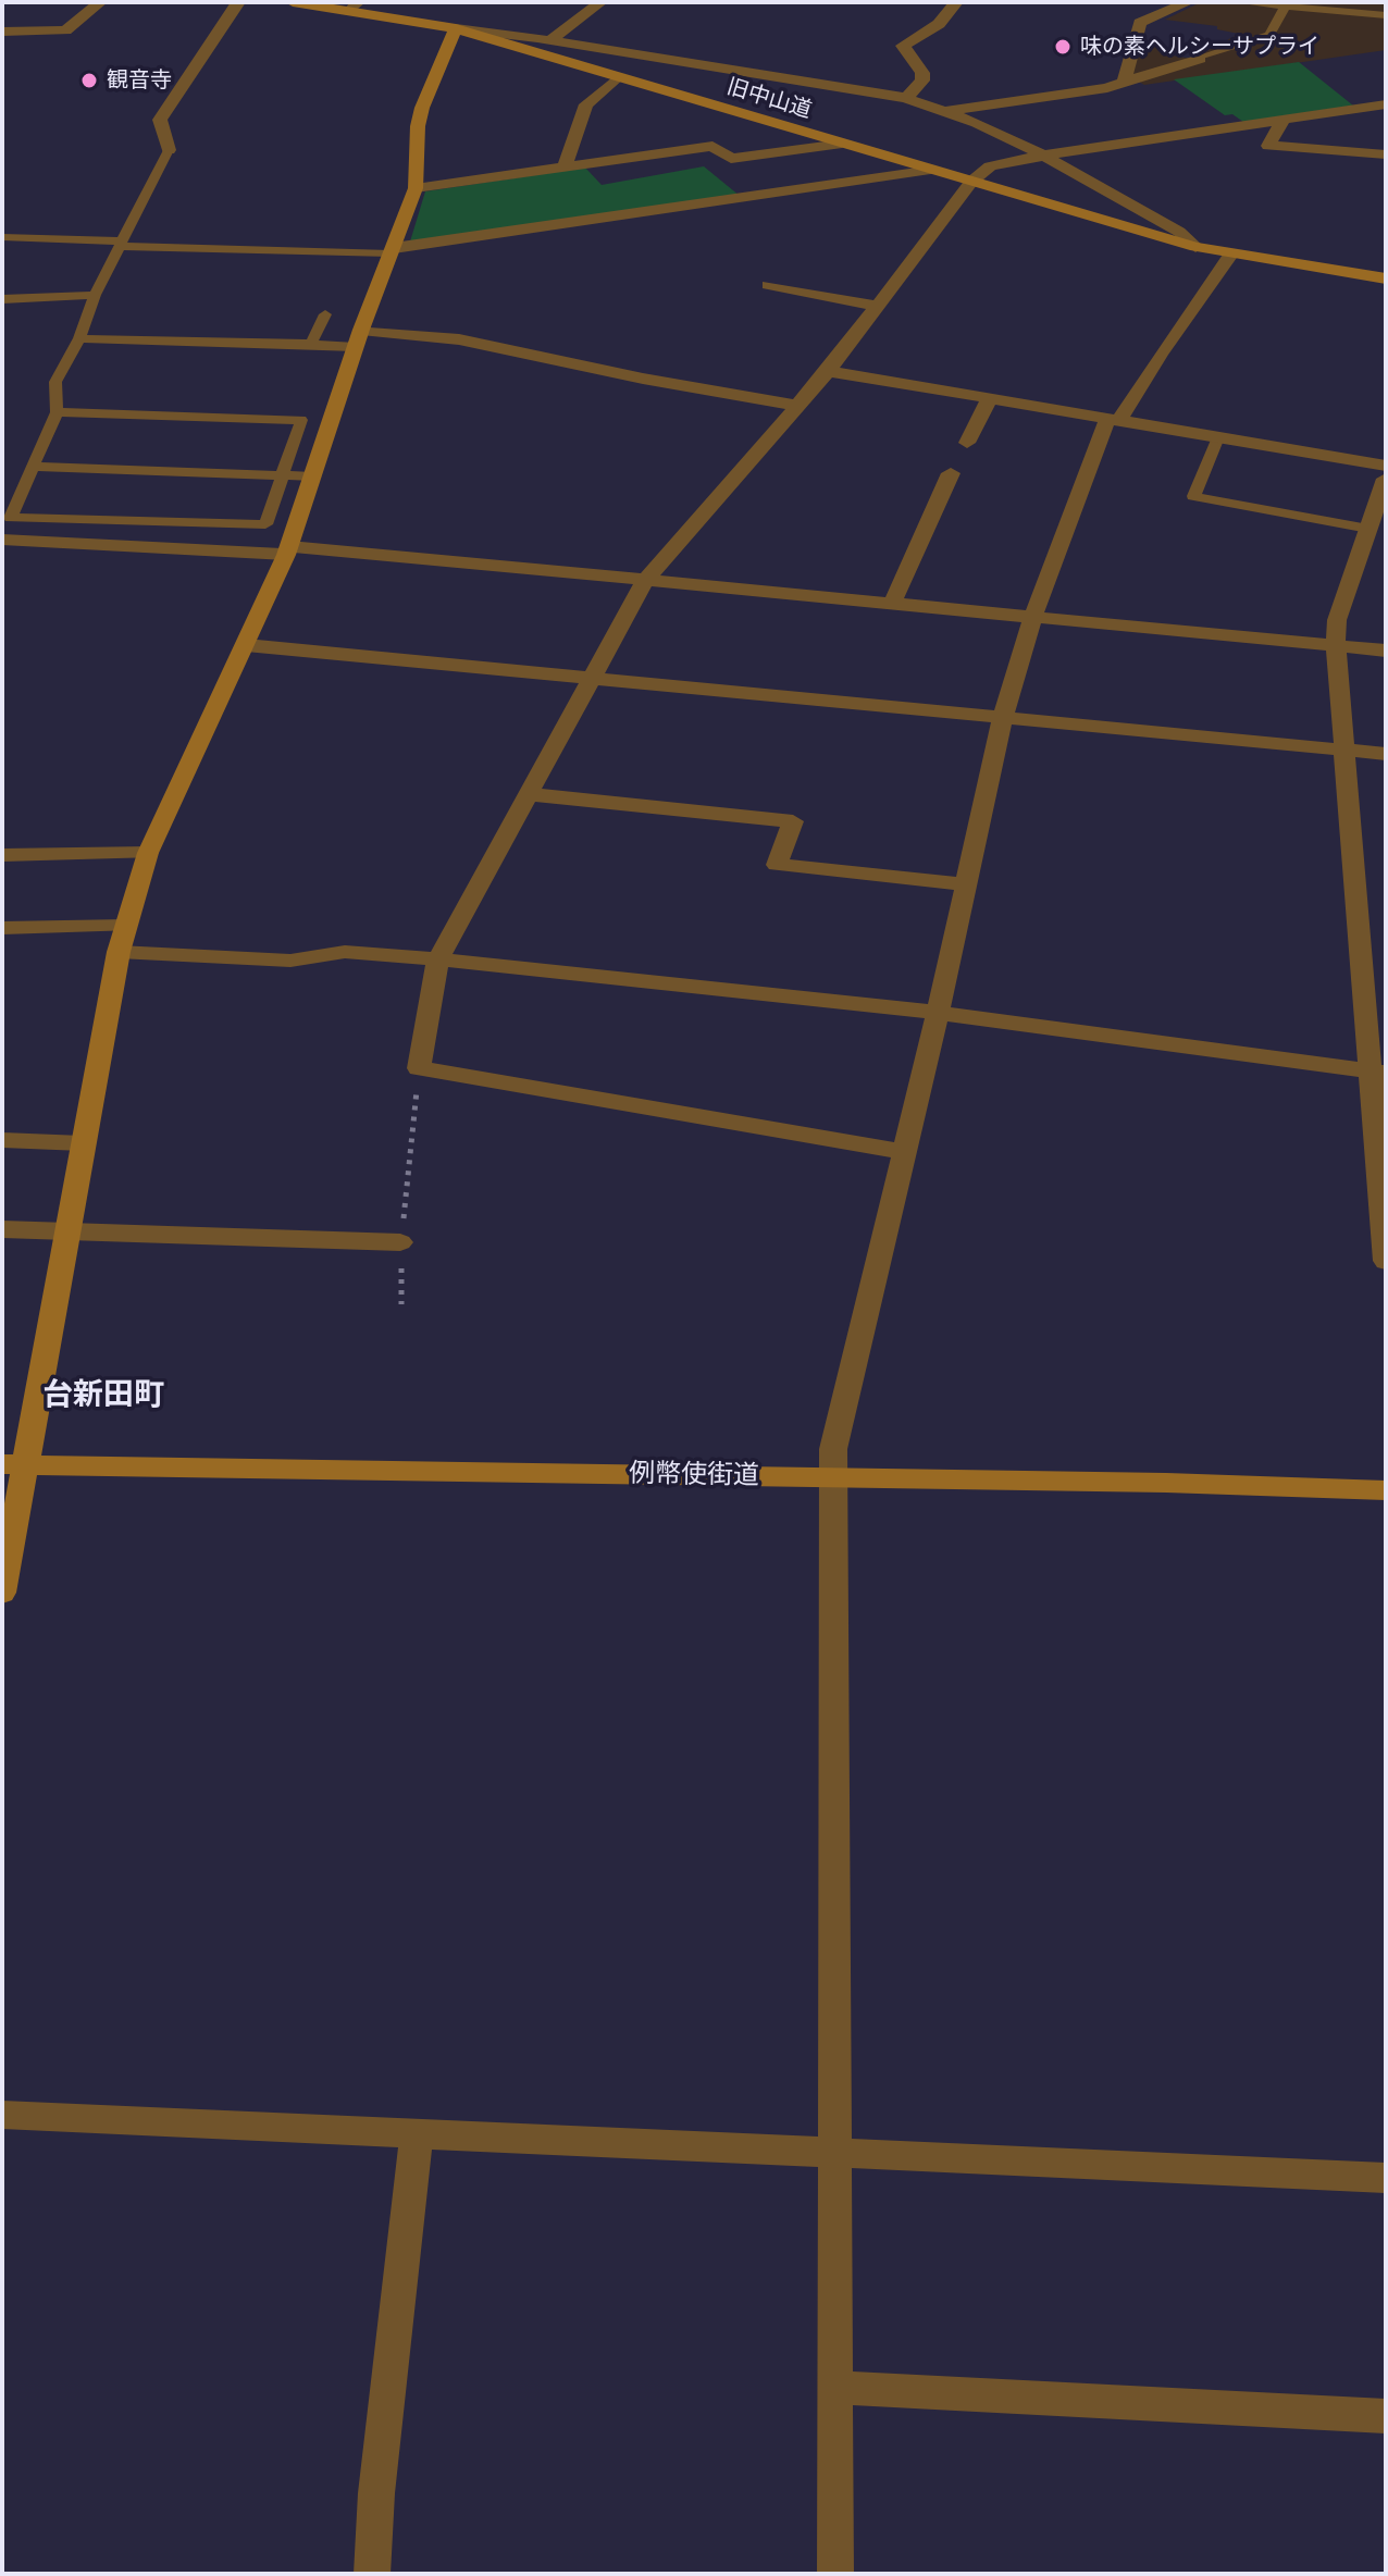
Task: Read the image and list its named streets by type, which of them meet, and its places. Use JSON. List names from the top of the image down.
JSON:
{
  "streets": {
    "street": ["旧中山道", "例幣使街道"]
  },
  "districts": ["台新田町"],
  "places": ["味の素ヘルシーサプライ", "観音寺"]
}
